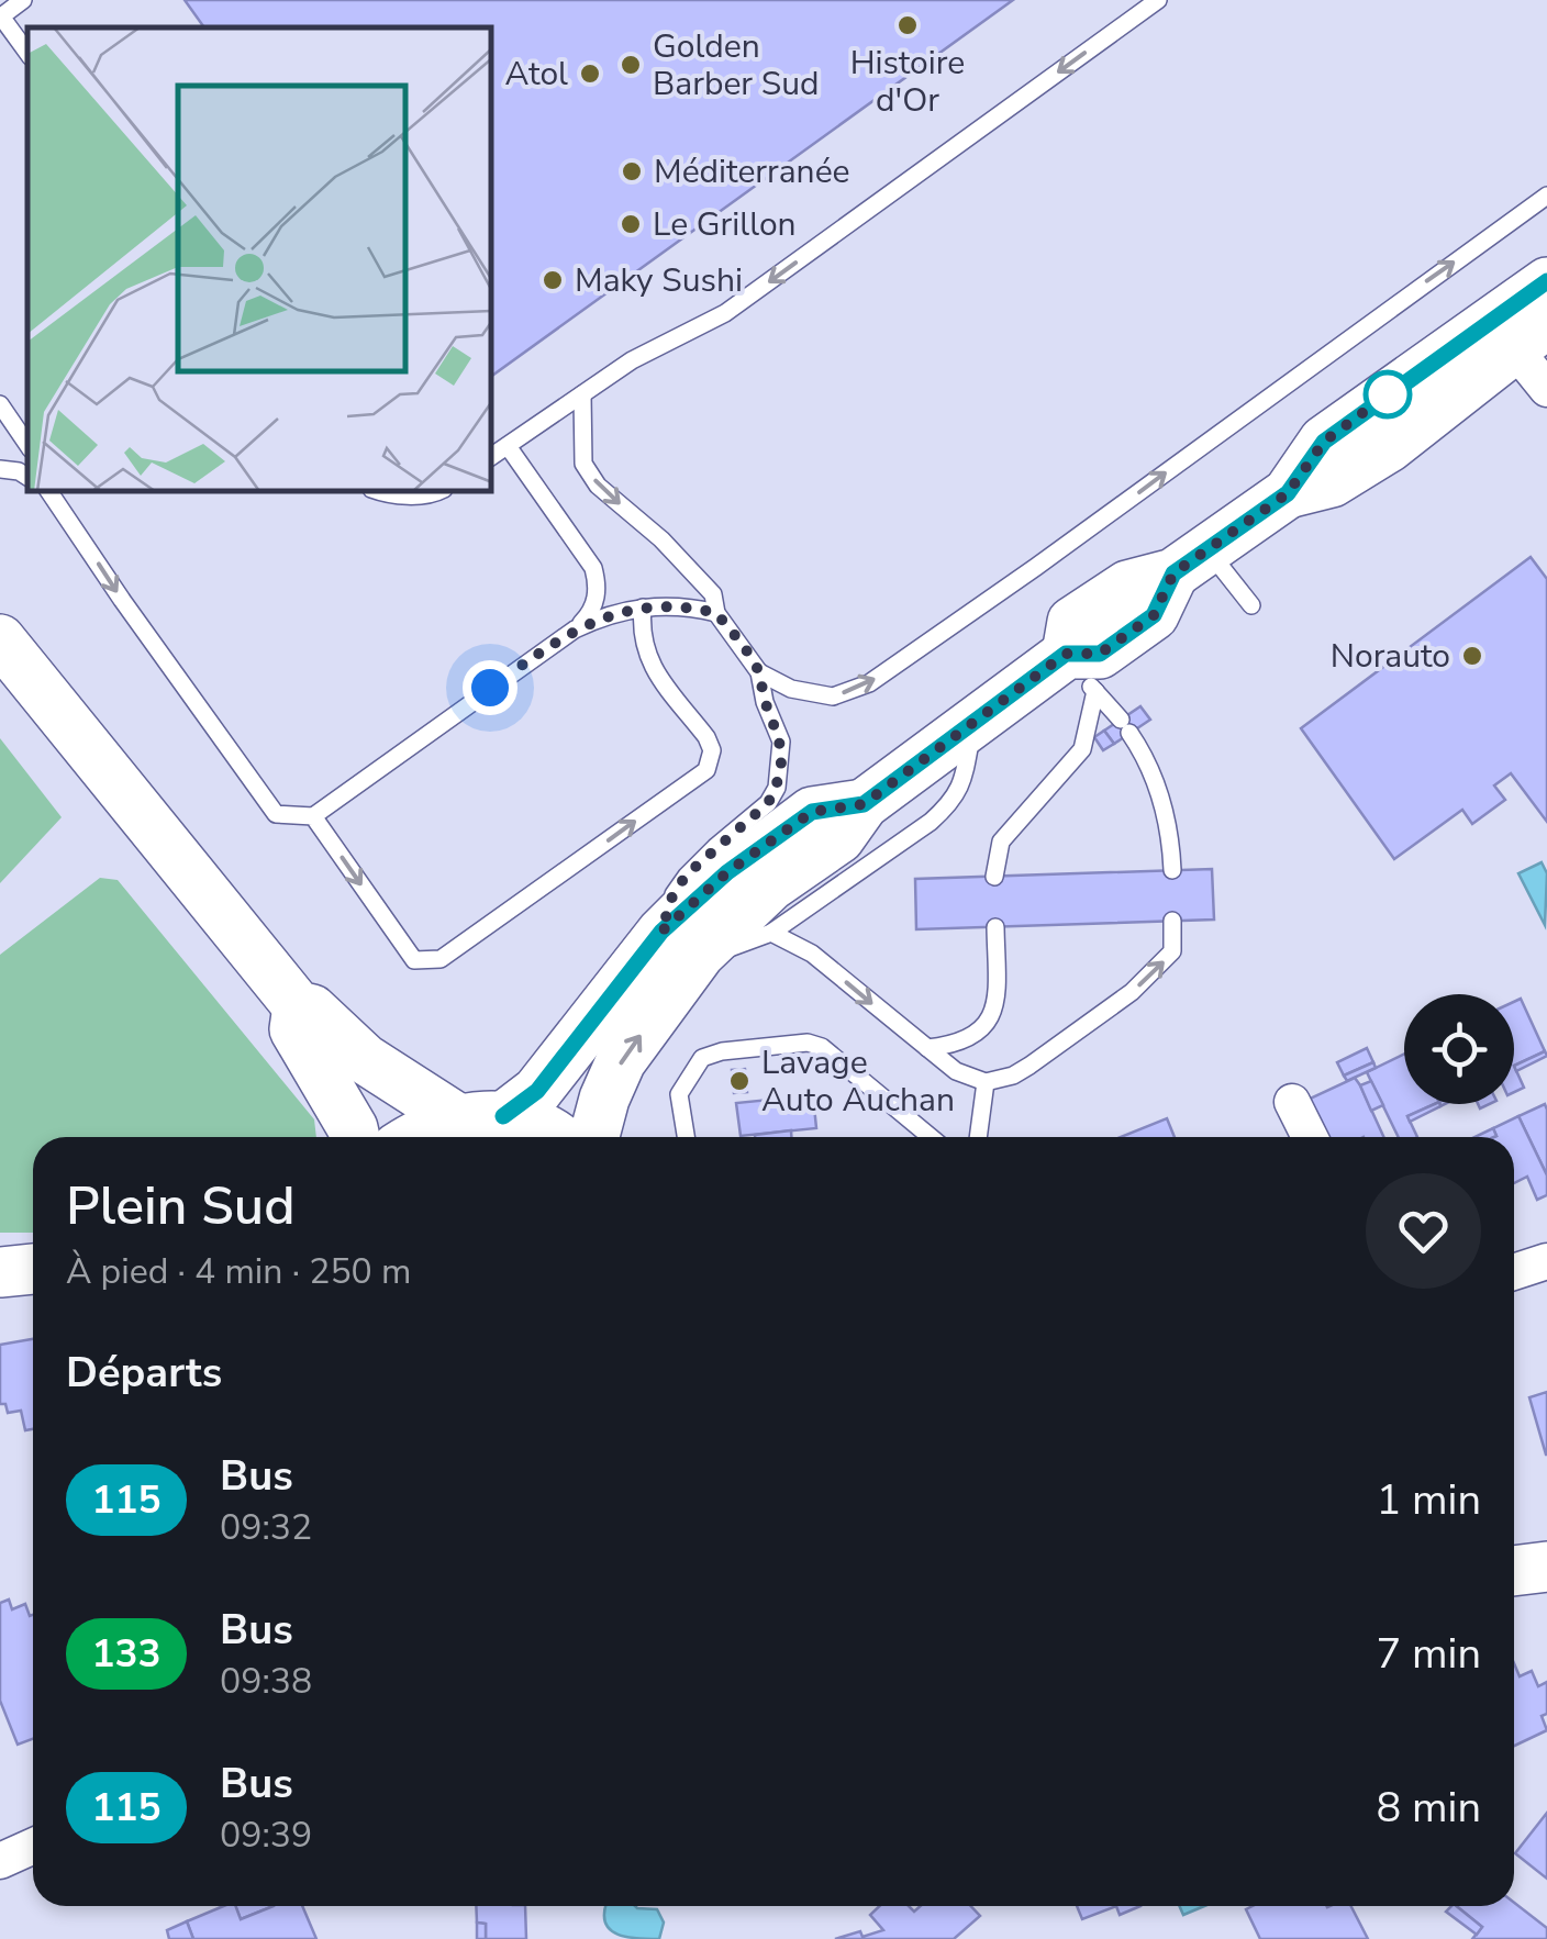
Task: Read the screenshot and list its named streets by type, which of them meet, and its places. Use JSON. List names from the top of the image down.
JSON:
{
  "places": [
    "Histoire d'Or",
    "Golden Barber Sud",
    "Atol",
    "Méditerranée",
    "Le Grillon",
    "Maky Sushi",
    "Norauto",
    "Lavage Auto Auchan"
  ],
  "lines": ["bus line 115"],
  "page": {
    "heading": [
      ["Plein Sud", "À pied · 4 min · 250 m"],
      "Départs"
    ],
    "list": [
      {
        "mark": "115",
        "name": "Bus",
        "note": "09:32",
        "value": "1 min"
      },
      {
        "mark": "133",
        "name": "Bus",
        "note": "09:38",
        "value": "7 min"
      },
      {
        "mark": "115",
        "name": "Bus",
        "note": "09:39",
        "value": "8 min"
      }
    ]
  }
}
